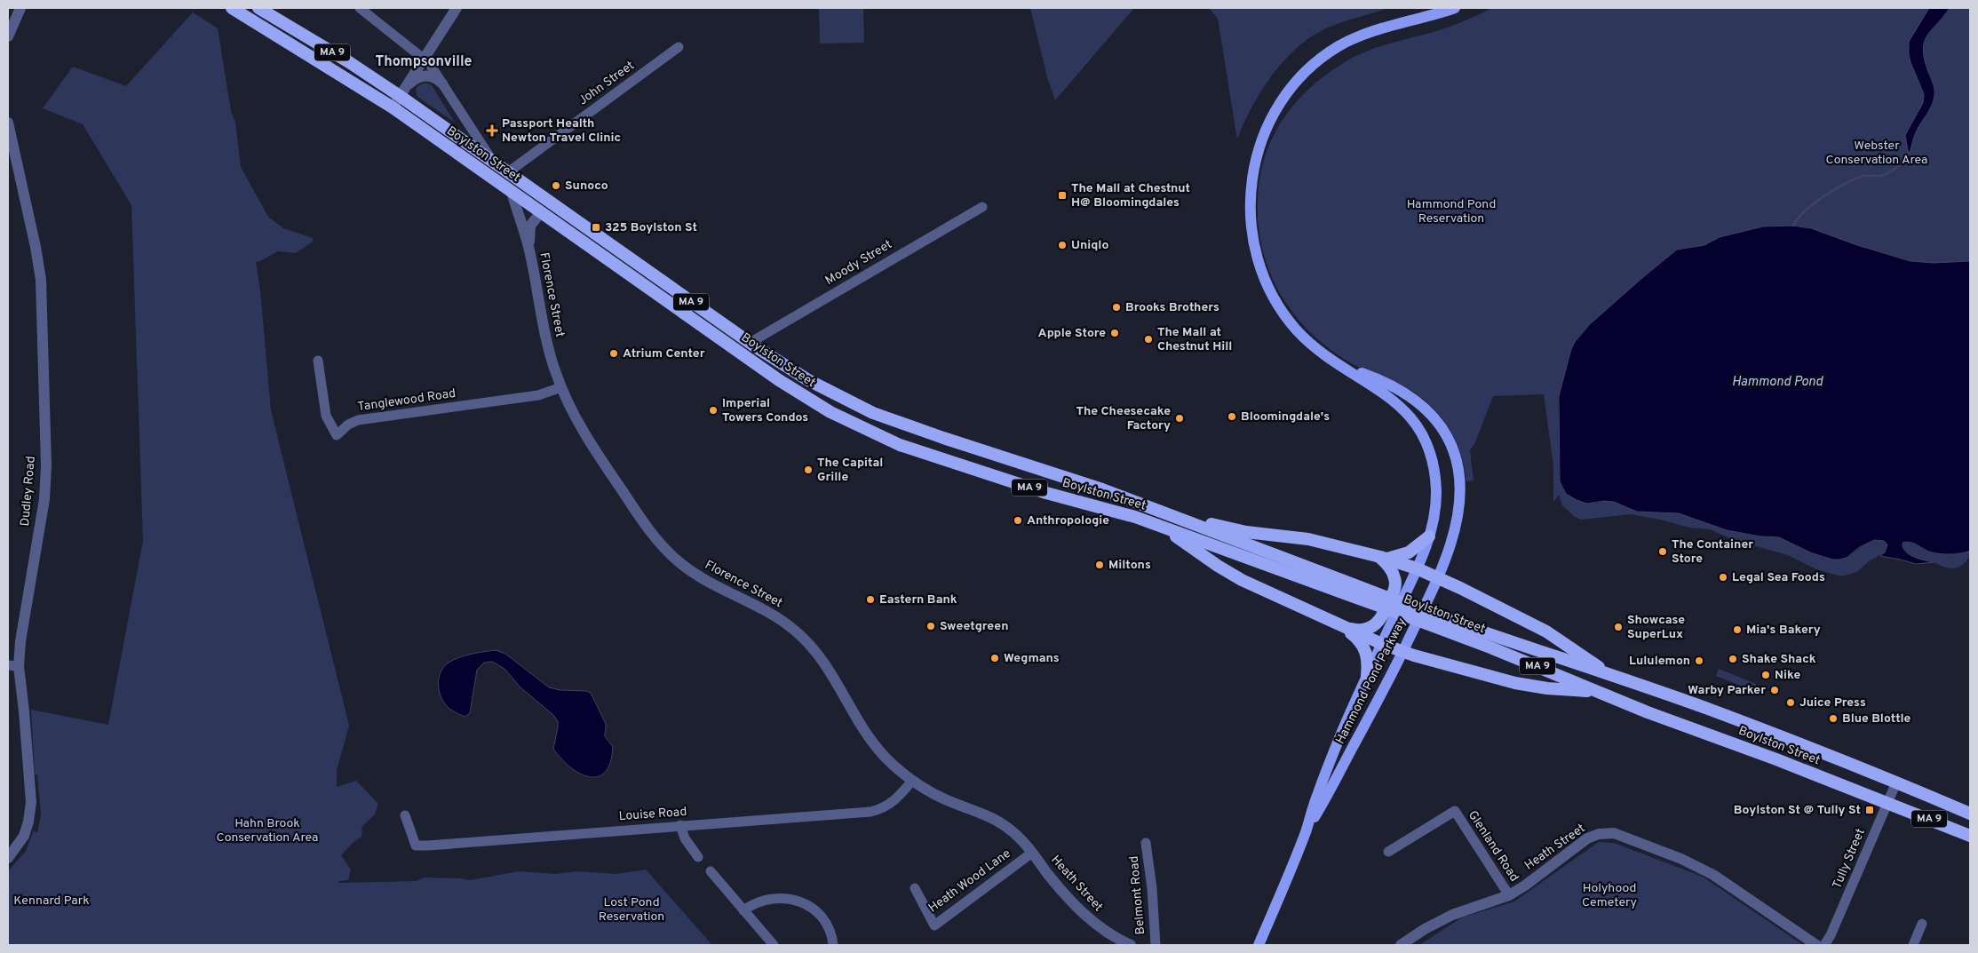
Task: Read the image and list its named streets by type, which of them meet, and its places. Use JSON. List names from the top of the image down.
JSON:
{
  "streets": {
    "highway": ["MA 9", "Boylston Street"],
    "main road": ["Hammond Pond Parkway"],
    "street": [
      "John Street",
      "Moody Street",
      "Florence Street",
      "Tanglewood Road",
      "Dudley Road",
      "Louise Road",
      "Glenland Road",
      "Heath Street",
      "Tully Street",
      "Heath Wood Lane",
      "Belmont Road"
    ]
  },
  "crossings": [
    ["John Street", "Boylston Street"],
    ["Boylston Street", "Moody Street"],
    ["Boylston Street", "Florence Street"],
    ["Boylston Street", "Tully Street"],
    ["Florence Street", "Tanglewood Road"],
    ["Florence Street", "Louise Road"],
    ["Florence Street", "Heath Street"],
    ["Florence Street", "Heath Wood Lane"],
    ["Glenland Road", "Heath Street"],
    ["Heath Street", "Heath Wood Lane"]
  ],
  "districts": ["Thompsonville"],
  "water": ["Hammond Pond"],
  "parks": [
    "Webster Conservation Area",
    "Hammond Pond Reservation",
    "Hahn Brook Conservation Area",
    "Holyhood Cemetery",
    "Kennard Park",
    "Lost Pond Reservation"
  ],
  "places": {
    "health": ["Passport Health Newton Travel Clinic"],
    "other": [
      "Sunoco",
      "Uniqlo",
      "Brooks Brothers",
      "Apple Store",
      "The Mall at Chestnut Hill",
      "Atrium Center",
      "Imperial Towers Condos",
      "Bloomingdale's",
      "The Cheesecake Factory",
      "The Capital Grille",
      "Anthropologie",
      "The Container Store",
      "Miltons",
      "Legal Sea Foods",
      "Eastern Bank",
      "Sweetgreen",
      "Showcase SuperLux",
      "Mia's Bakery",
      "Wegmans",
      "Shake Shack",
      "Lululemon",
      "Nike",
      "Warby Parker",
      "Juice Press",
      "Blue Blottle"
    ],
    "transit": ["The Mall at Chestnut H@ Bloomingdales", "325 Boylston St", "Boylston St @ Tully St"]
  }
}
